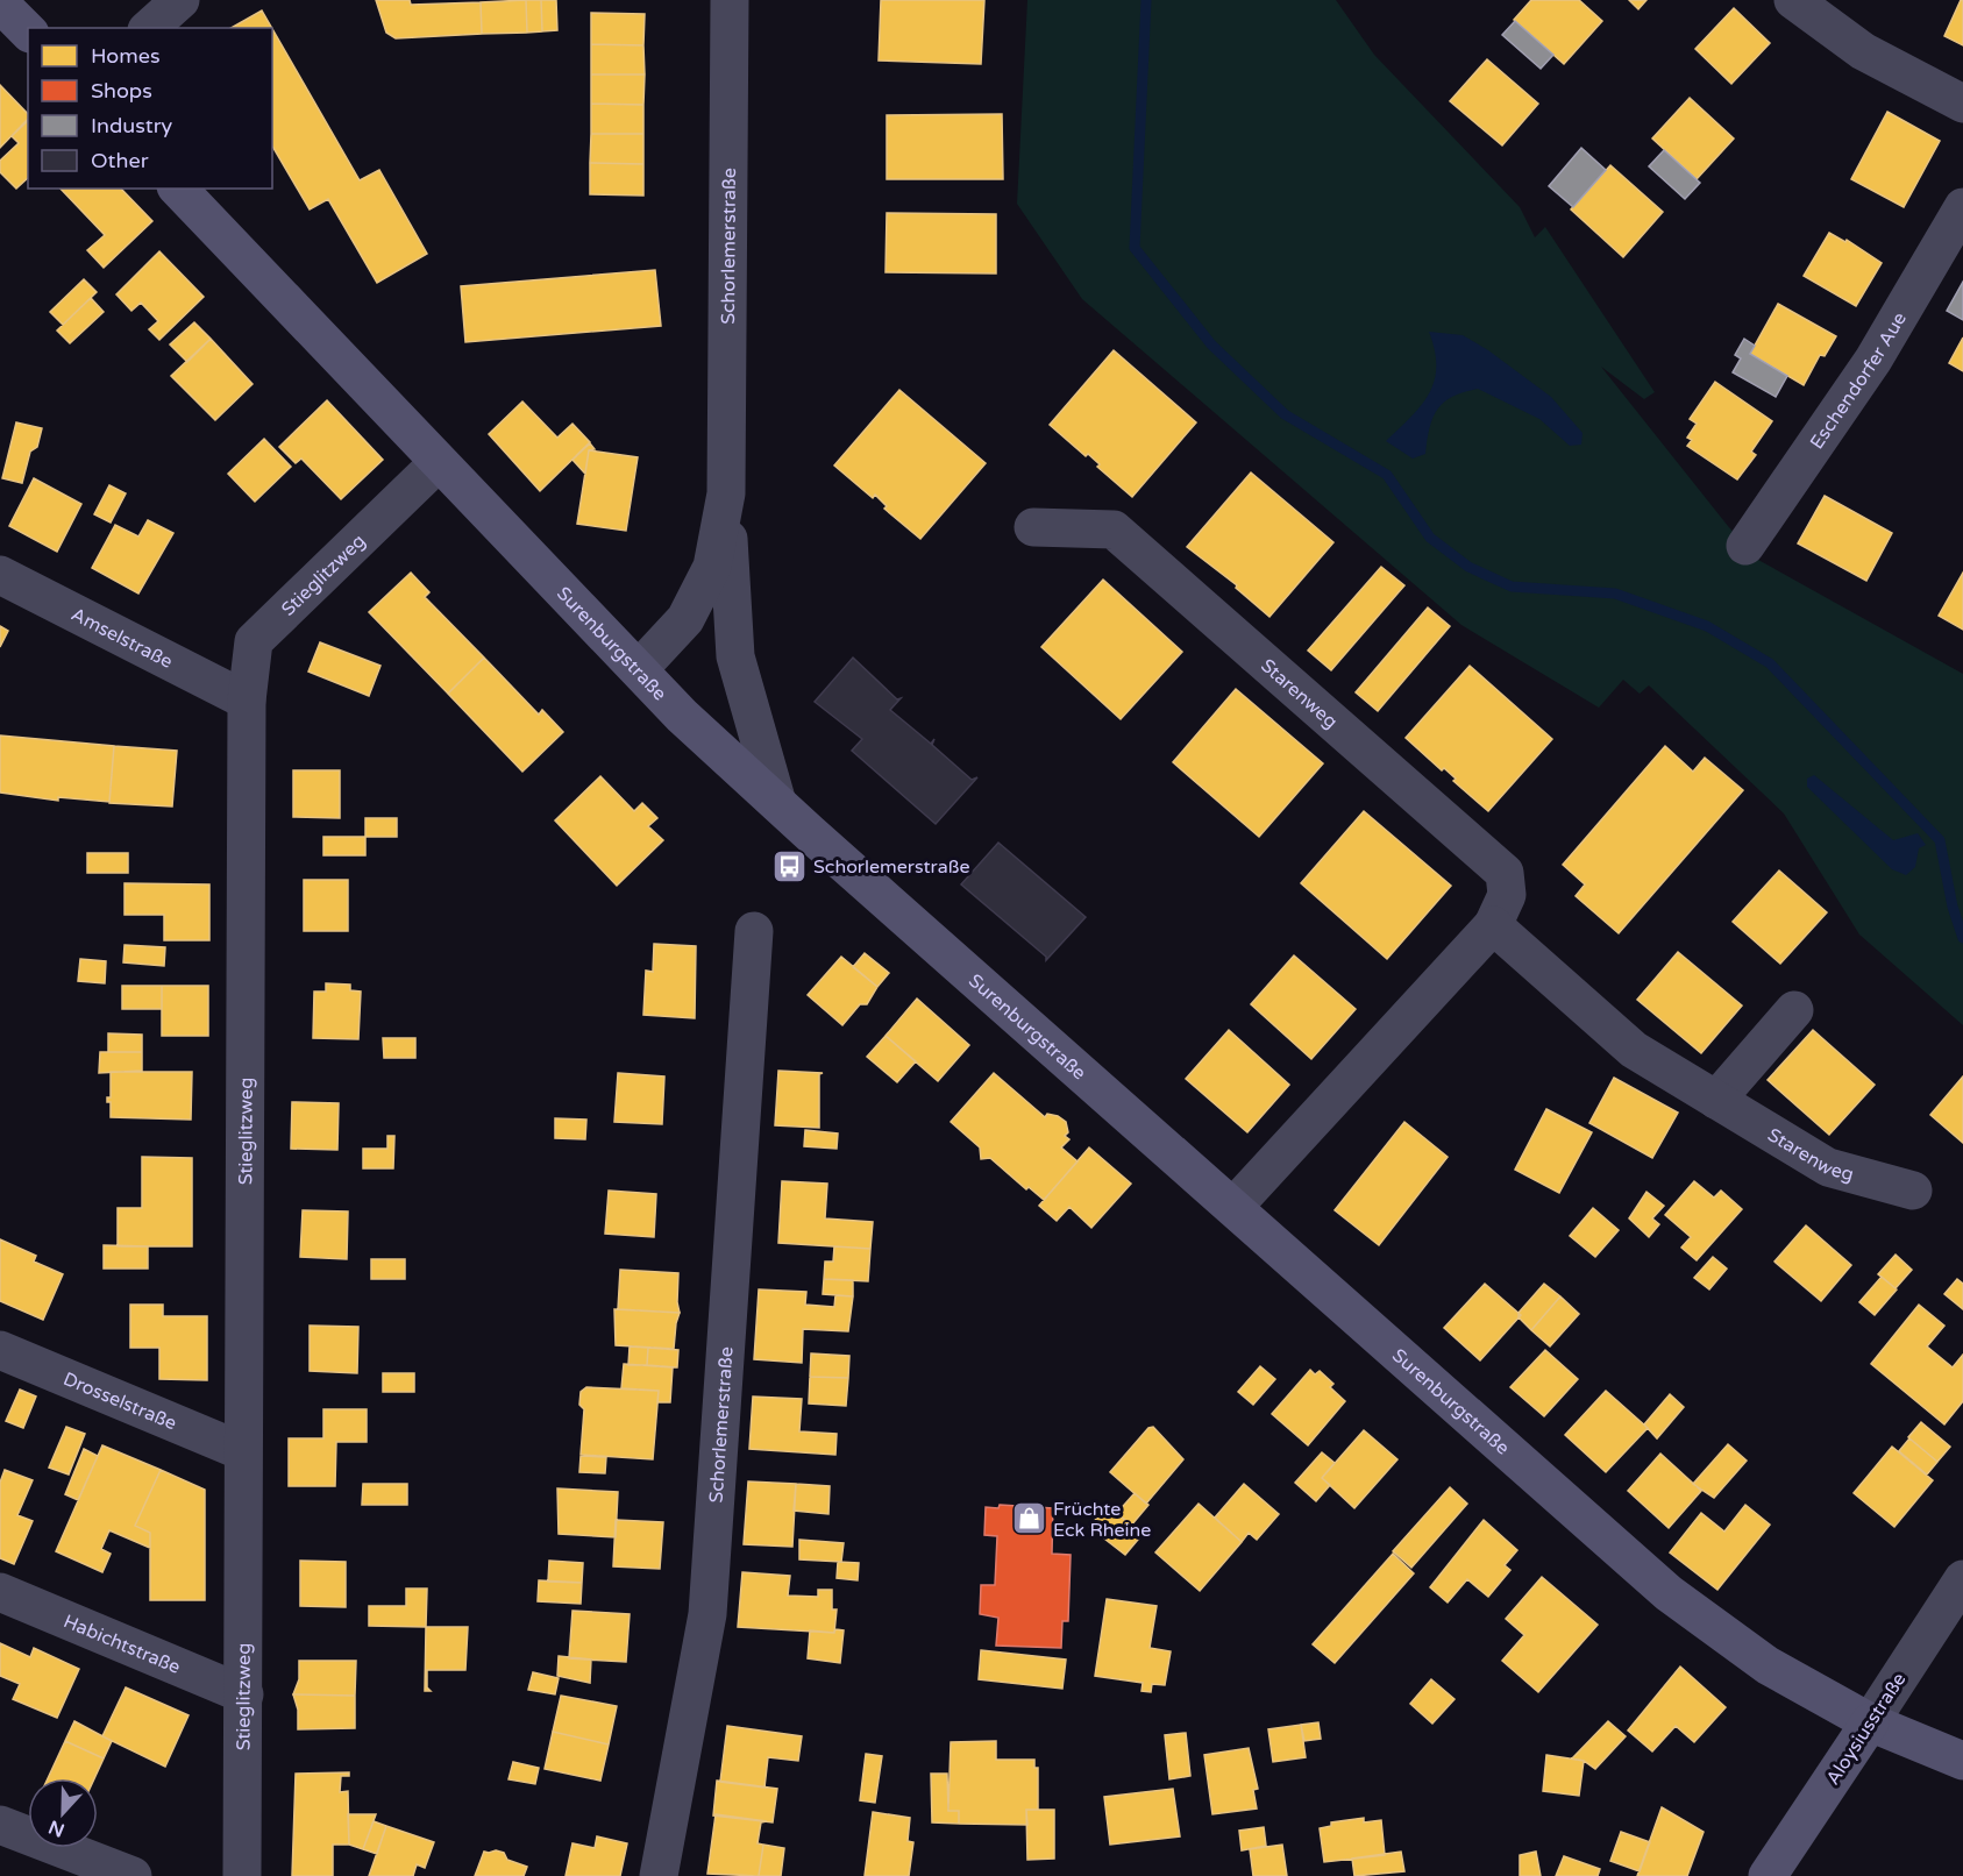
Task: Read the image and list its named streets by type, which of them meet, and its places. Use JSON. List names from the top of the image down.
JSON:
{
  "streets": {
    "street": [
      "Schorlemerstraße",
      "Eschendorfer Aue",
      "Stieglitzweg",
      "Amselstraße",
      "Surenburgstraße",
      "Starenweg",
      "Drosselstraße",
      "Habichtstraße",
      "Aloysiusstraße"
    ]
  },
  "crossings": [
    ["Schorlemerstraße", "Surenburgstraße"],
    ["Stieglitzweg", "Amselstraße"],
    ["Stieglitzweg", "Surenburgstraße"],
    ["Stieglitzweg", "Drosselstraße"],
    ["Stieglitzweg", "Habichtstraße"],
    ["Surenburgstraße", "Starenweg"],
    ["Surenburgstraße", "Aloysiusstraße"]
  ],
  "places": {
    "bus stop": ["Schorlemerstraße"],
    "shop": ["Früchte Eck Rheine"]
  },
  "legend": [
    "Homes",
    "Shops",
    "Industry",
    "Other"
  ],
  "north": "bottom"
}
